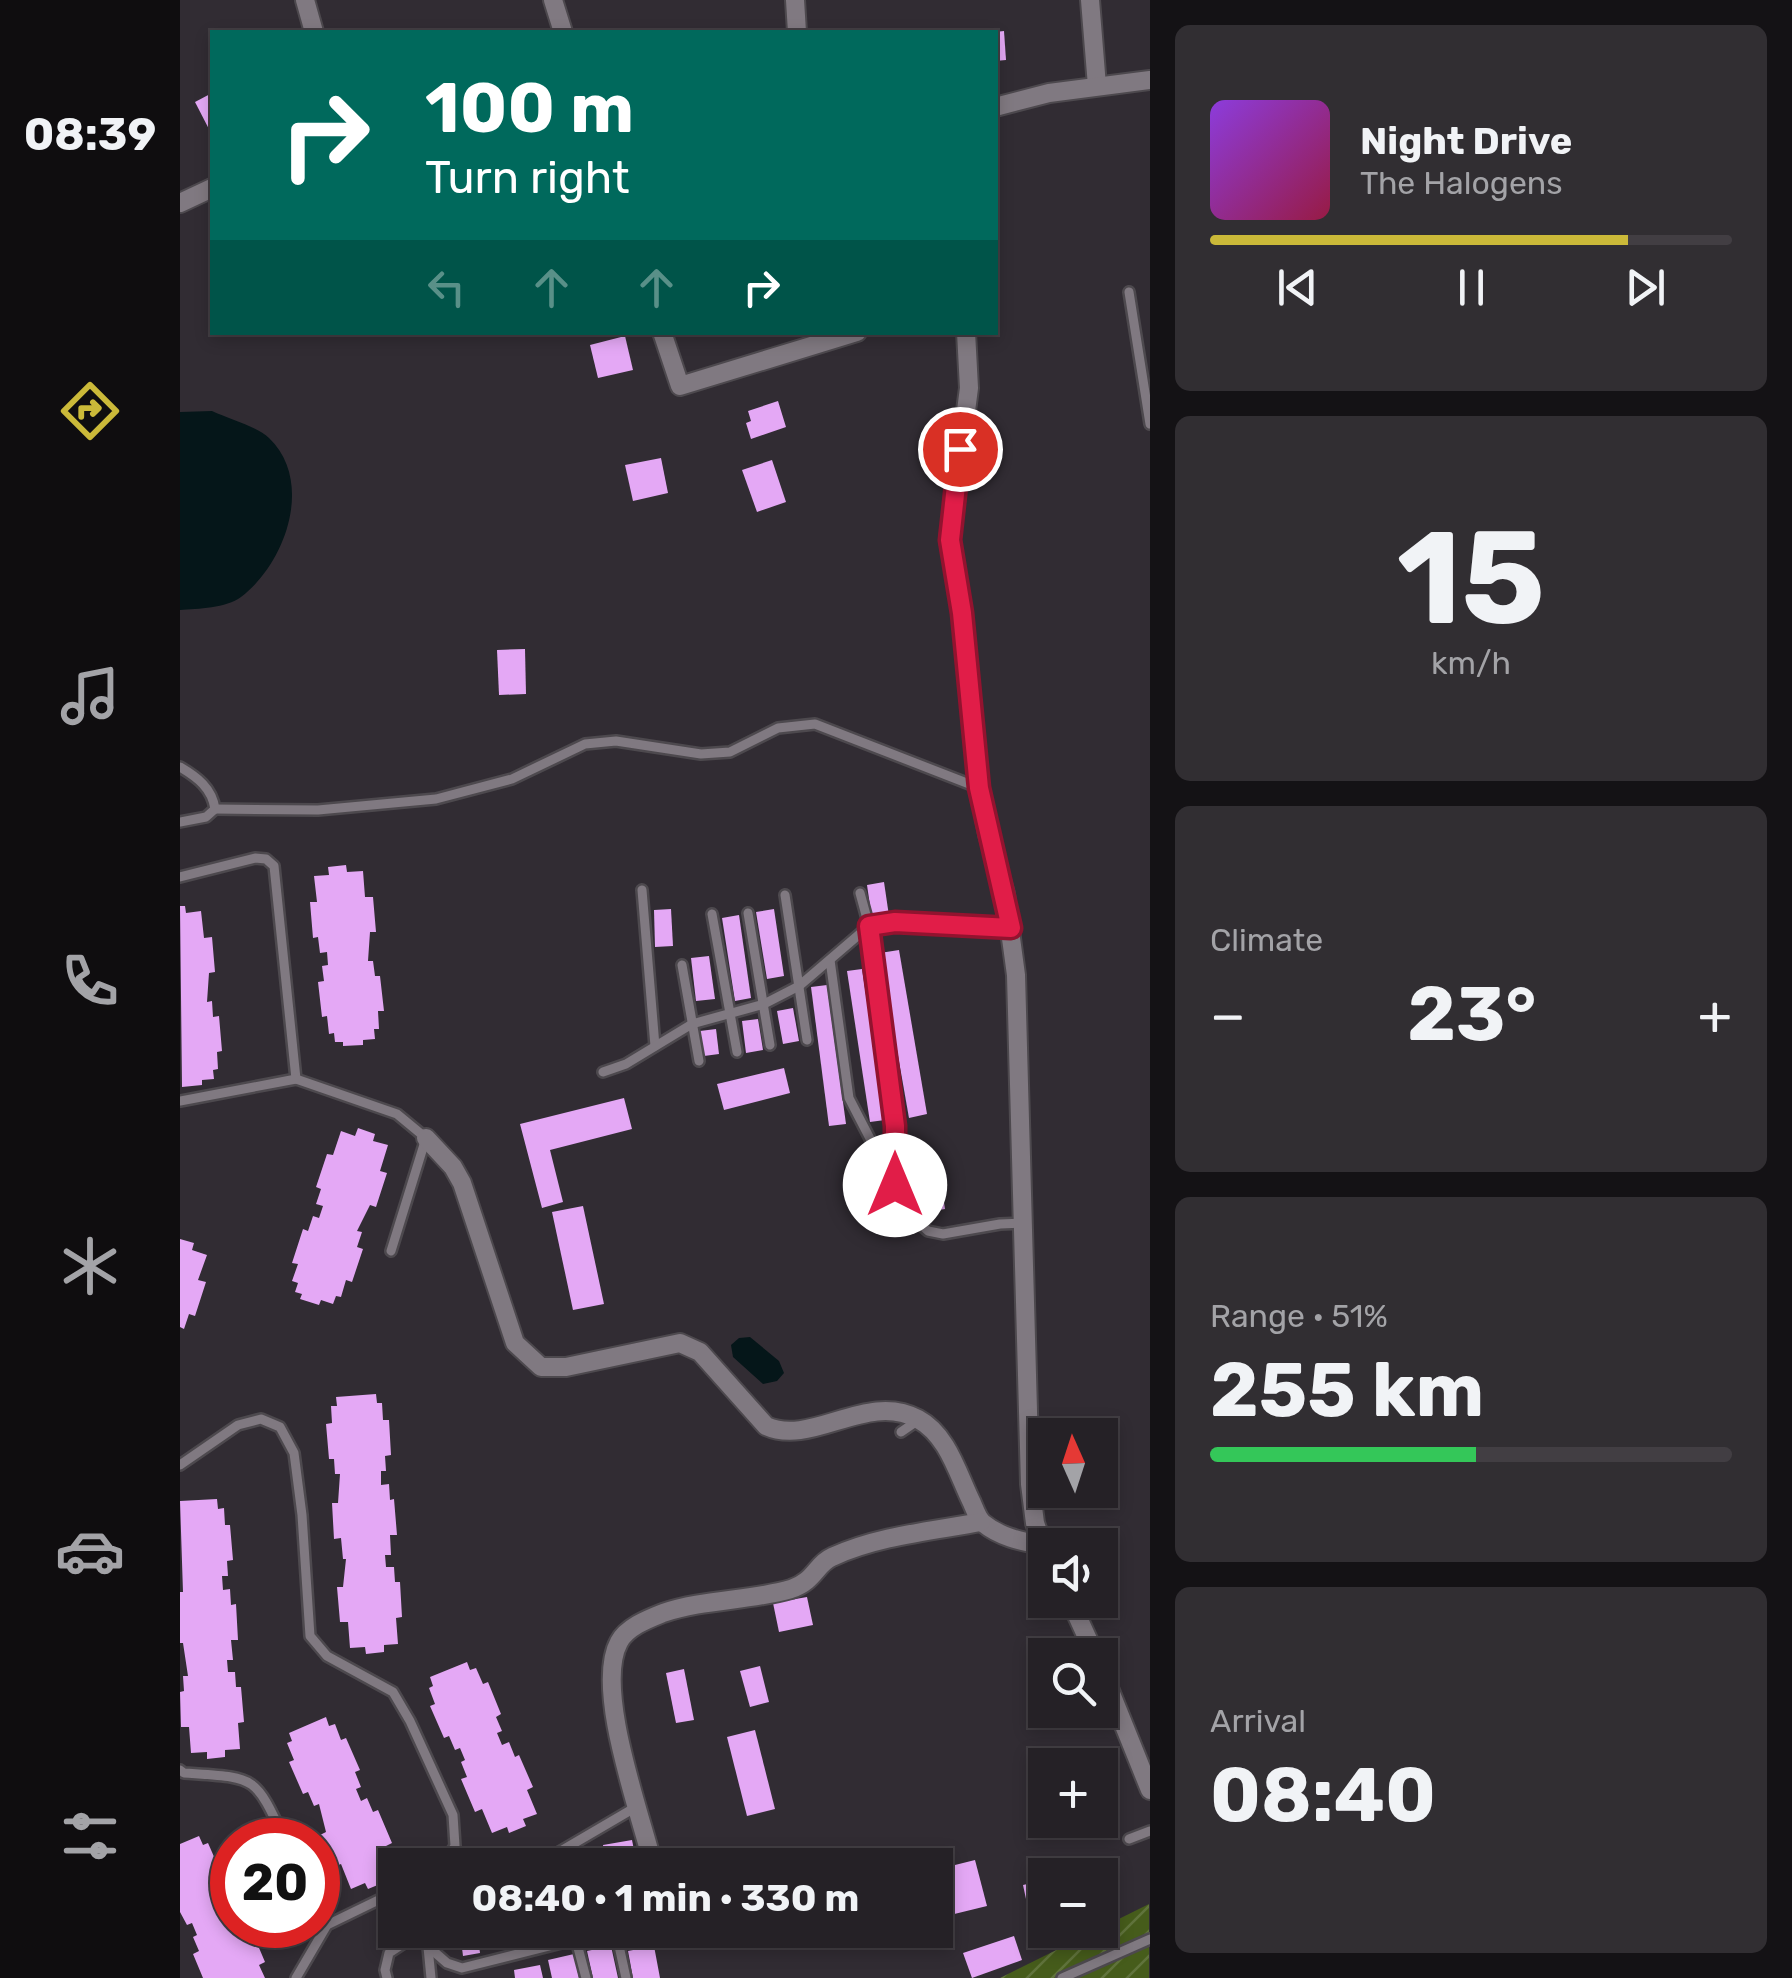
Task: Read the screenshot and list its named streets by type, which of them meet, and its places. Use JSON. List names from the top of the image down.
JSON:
{
  "north": "top",
  "page": {
    "tabs": "08:39",
    "turn": ["100 m", "Turn right"],
    "song": ["Night Drive", "The Halogens"],
    "tile": [
      ["15", "km/h"],
      "Climate",
      ["Range · 51%", "255 km"],
      ["Arrival", "08:40"]
    ],
    "heat": ["−", "23°", "+"],
    "map_buttons": ["+", "−"],
    "limit": "20",
    "trip": "08:40 · 1 min · 330 m"
  }
}
